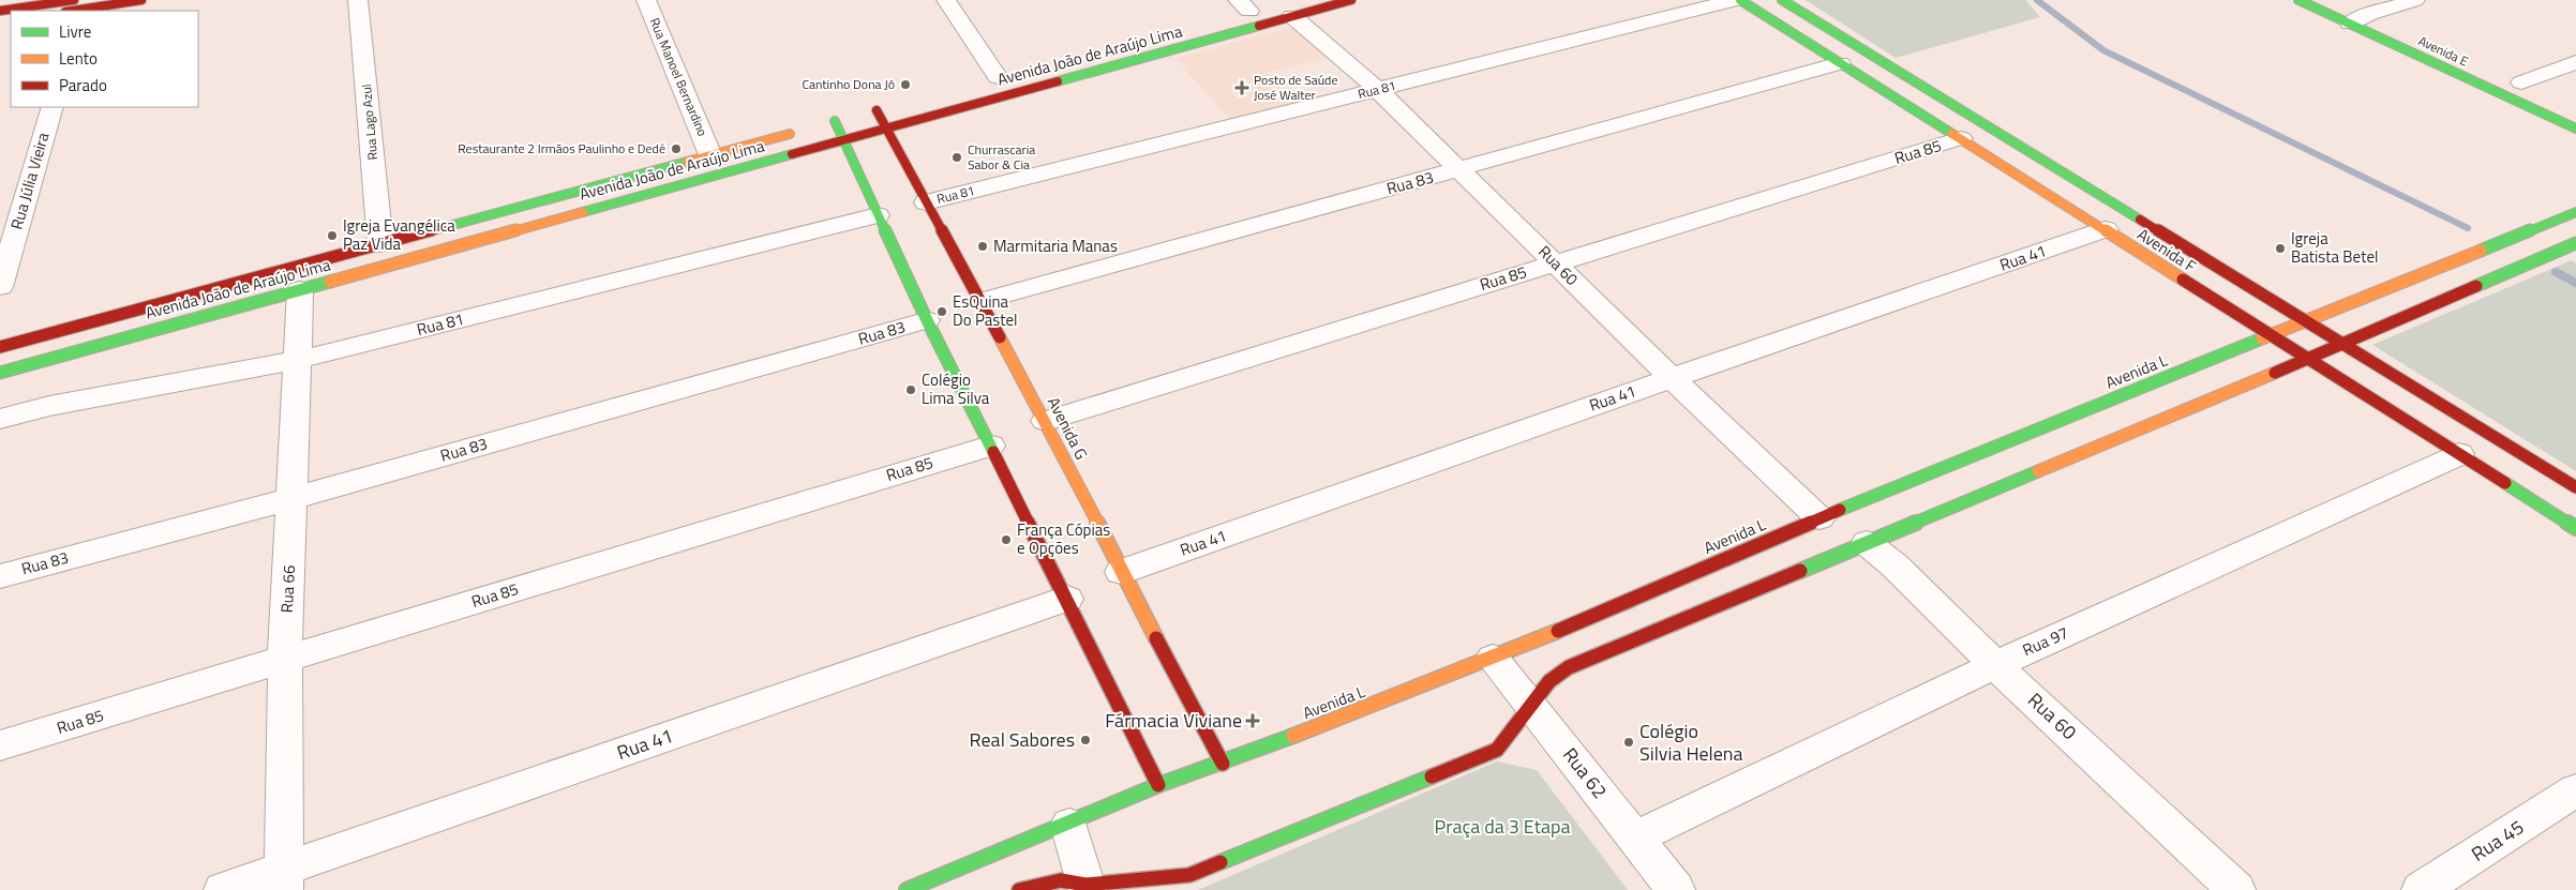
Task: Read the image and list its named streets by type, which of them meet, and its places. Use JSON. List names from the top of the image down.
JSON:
{
  "streets": {
    "street": [
      "Avenida E",
      "Avenida João de Araújo Lima",
      "Rua Manoel Bernardino",
      "Rua 81",
      "Rua Lago Azul",
      "Rua 85",
      "Rua Júlia Vieira",
      "Rua 83",
      "Avenida F",
      "Rua 41",
      "Rua 60",
      "Avenida L",
      "Avenida G",
      "Rua 66",
      "Rua 97",
      "Rua 62",
      "Rua 45"
    ]
  },
  "crossings": [
    ["Avenida João de Araújo Lima", "Rua Manoel Bernardino"],
    ["Avenida João de Araújo Lima", "Rua Lago Azul"],
    ["Avenida João de Araújo Lima", "Rua 60"],
    ["Avenida João de Araújo Lima", "Avenida G"],
    ["Avenida João de Araújo Lima", "Rua 66"],
    ["Rua 81", "Rua 60"],
    ["Rua 81", "Avenida G"],
    ["Rua 81", "Rua 66"],
    ["Rua 85", "Avenida F"],
    ["Rua 85", "Rua 60"],
    ["Rua 85", "Avenida G"],
    ["Rua 85", "Rua 66"],
    ["Rua 83", "Avenida F"],
    ["Rua 83", "Rua 60"],
    ["Rua 83", "Avenida G"],
    ["Rua 83", "Rua 66"],
    ["Avenida F", "Rua 41"],
    ["Avenida F", "Avenida L"],
    ["Avenida F", "Rua 97"],
    ["Rua 41", "Rua 60"],
    ["Rua 41", "Avenida G"],
    ["Rua 41", "Rua 66"],
    ["Rua 60", "Avenida L"],
    ["Rua 60", "Rua 97"],
    ["Avenida L", "Avenida G"],
    ["Avenida L", "Rua 62"],
    ["Rua 97", "Rua 62"]
  ],
  "parks": ["Praça da 3 Etapa"],
  "places": {
    "other": [
      "Cantinho Dona Jô",
      "Restaurante 2 Irmãos Paulinho e Dedé",
      "Churrascaria Sabor & Cia",
      "Igreja Evangélica Paz Vida",
      "Marmitaria Manas",
      "Igreja Batista Betel",
      "EsQuina Do Pastel",
      "Colégio Lima Silva",
      "França Cópias e Opções",
      "Real Sabores",
      "Colégio Silvia Helena"
    ],
    "health": ["Posto de Saúde José Walter", "Fármacia Viviane"]
  },
  "legend": ["Livre", "Lento", "Parado"]
}
